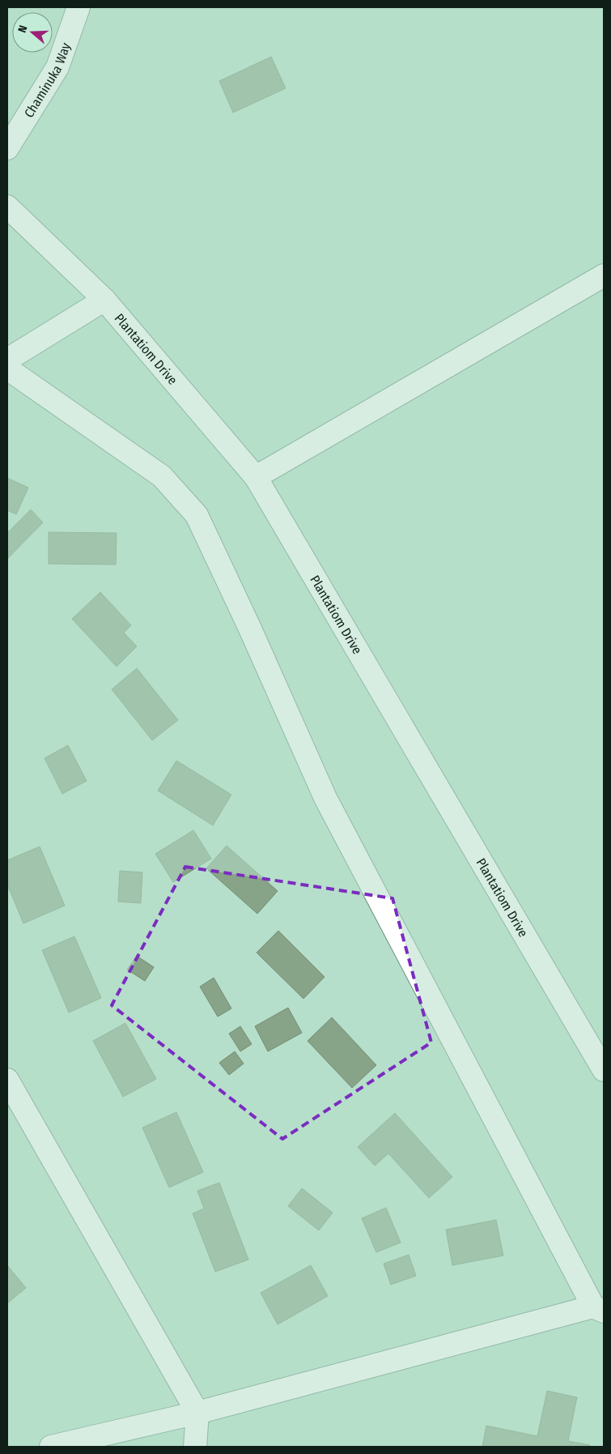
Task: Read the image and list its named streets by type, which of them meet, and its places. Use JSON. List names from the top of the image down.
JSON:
{
  "streets": {
    "street": ["Chaminuka Way", "Plantatiom Drive"]
  },
  "north": "left"
}
